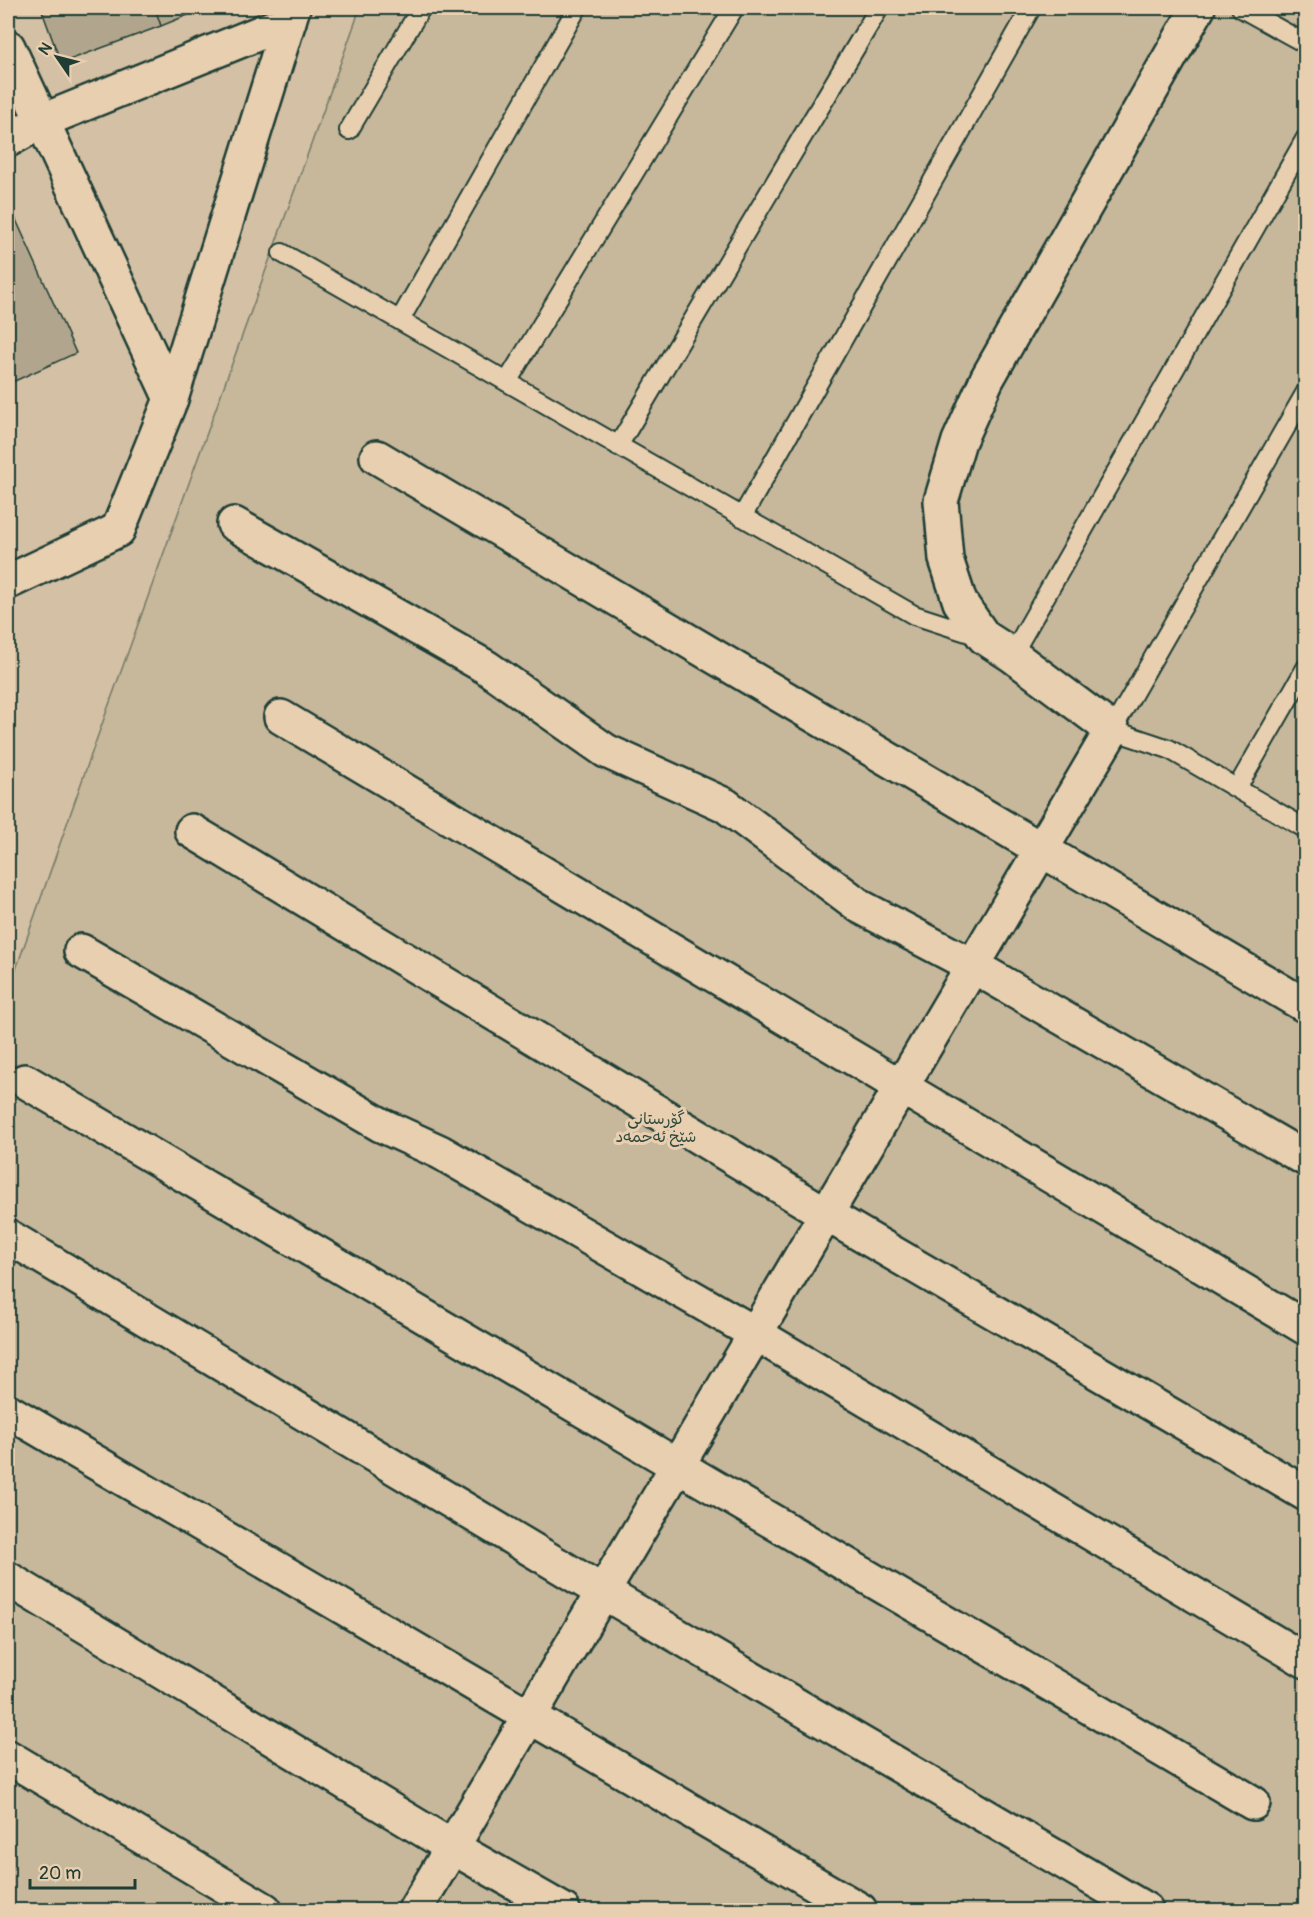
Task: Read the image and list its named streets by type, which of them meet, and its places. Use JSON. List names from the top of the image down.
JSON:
{
  "parks": ["گۆڕستانی شێخ ئەحمەد"],
  "scale_bar": "20 m",
  "north": "top left"
}
